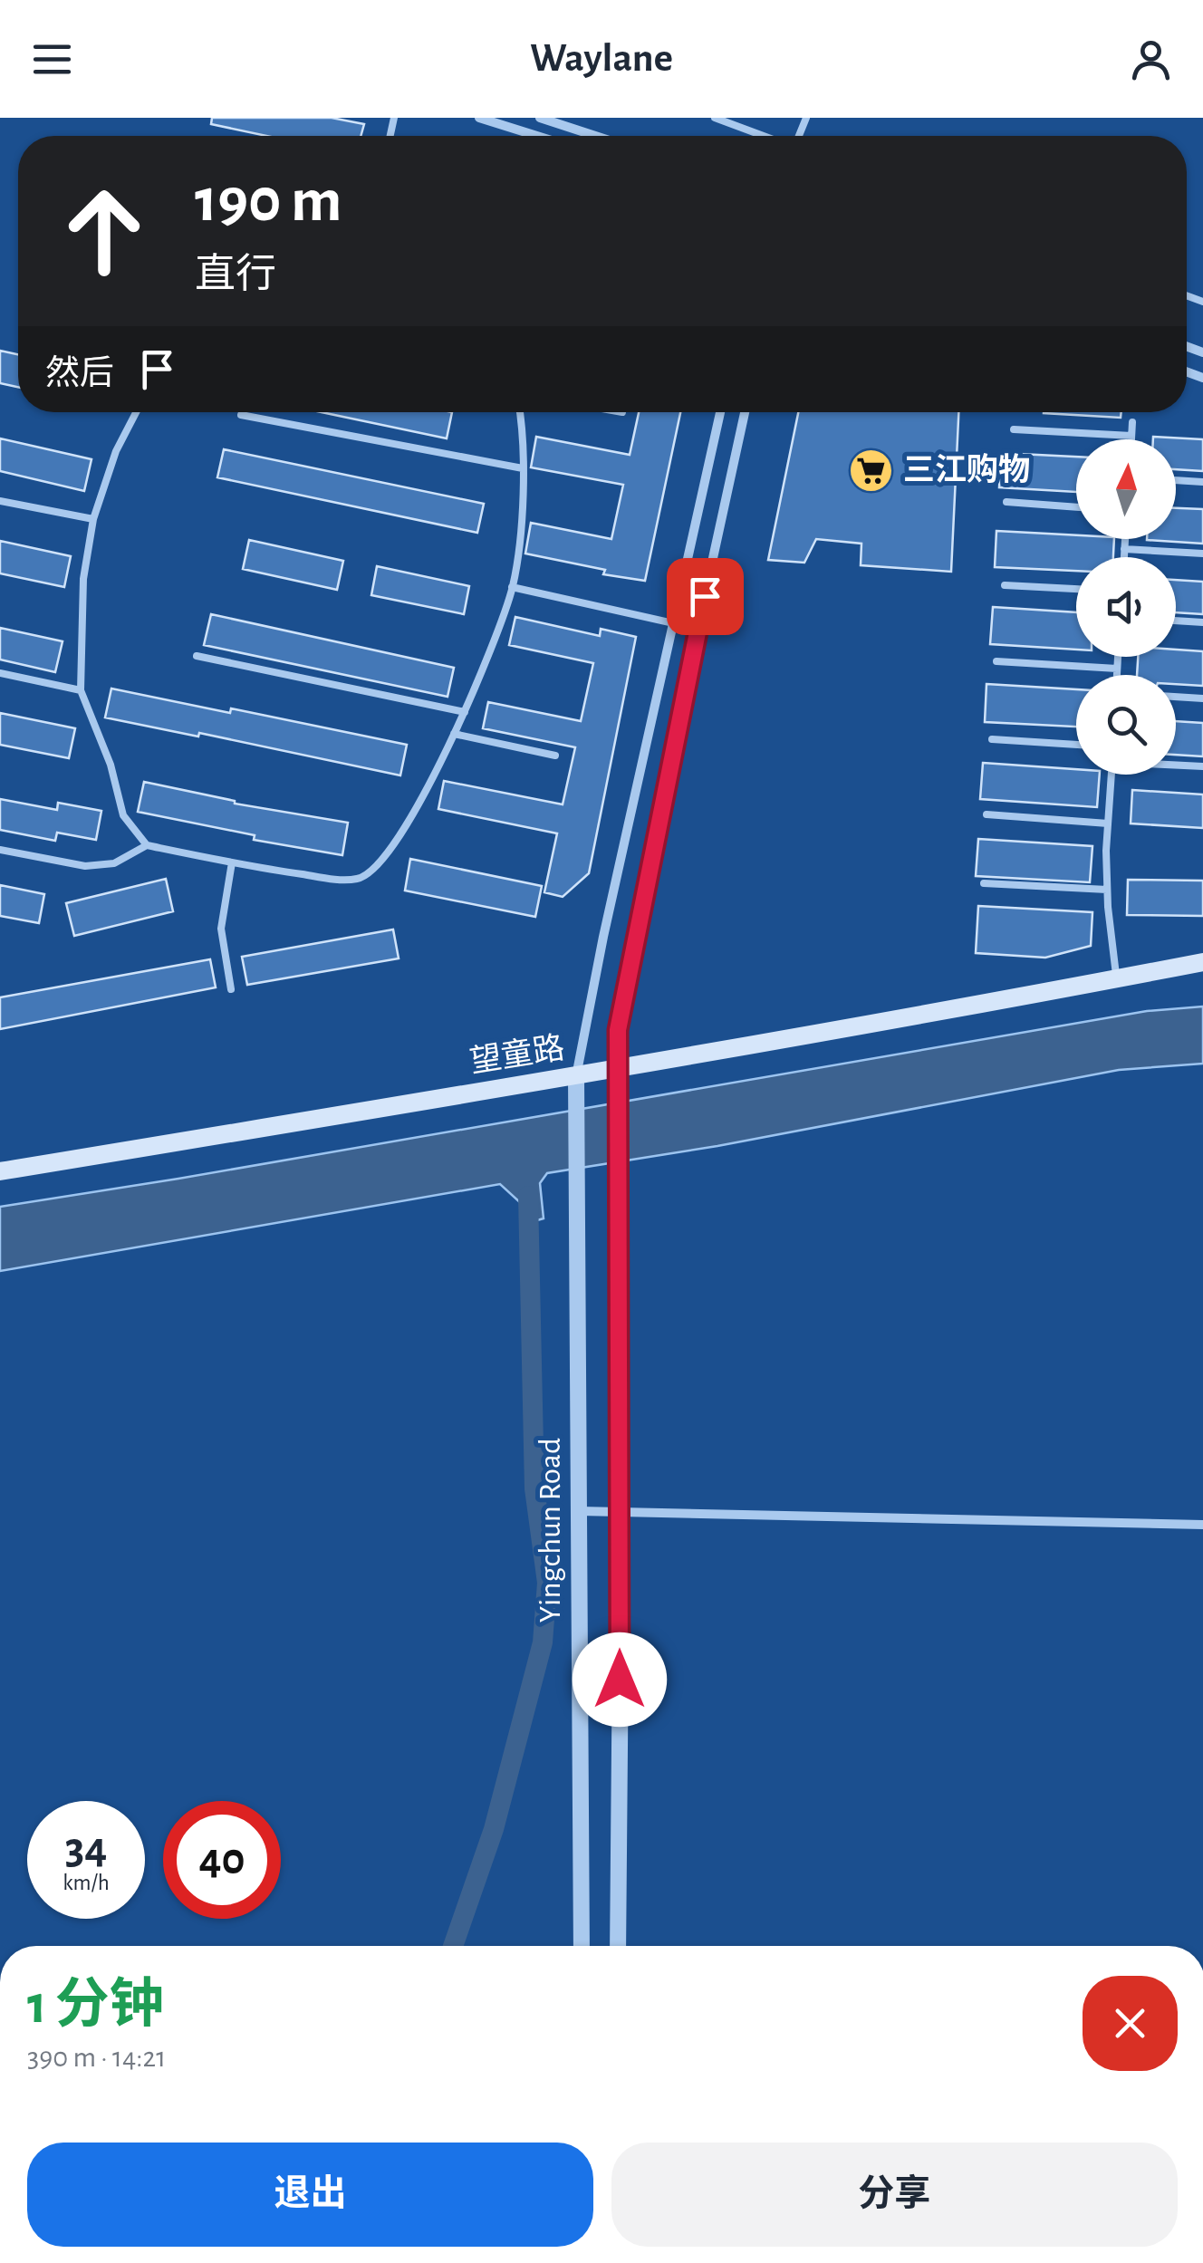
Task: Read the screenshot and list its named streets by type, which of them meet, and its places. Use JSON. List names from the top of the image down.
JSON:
{
  "streets": {
    "main road": ["望童路"],
    "street": ["Yingchun Road"]
  },
  "crossings": [
    ["望童路", "Yingchun Road"]
  ],
  "places": {
    "supermarket": ["三江购物"]
  },
  "north": "top",
  "page": {
    "header": "Waylane",
    "turn": ["190 m", "直行"],
    "then": "然后",
    "speed": "34 km/h",
    "limit": "40",
    "heading": ["1 分钟", "390 m · 14:21"],
    "buttons": ["退出", "分享"]
  }
}
